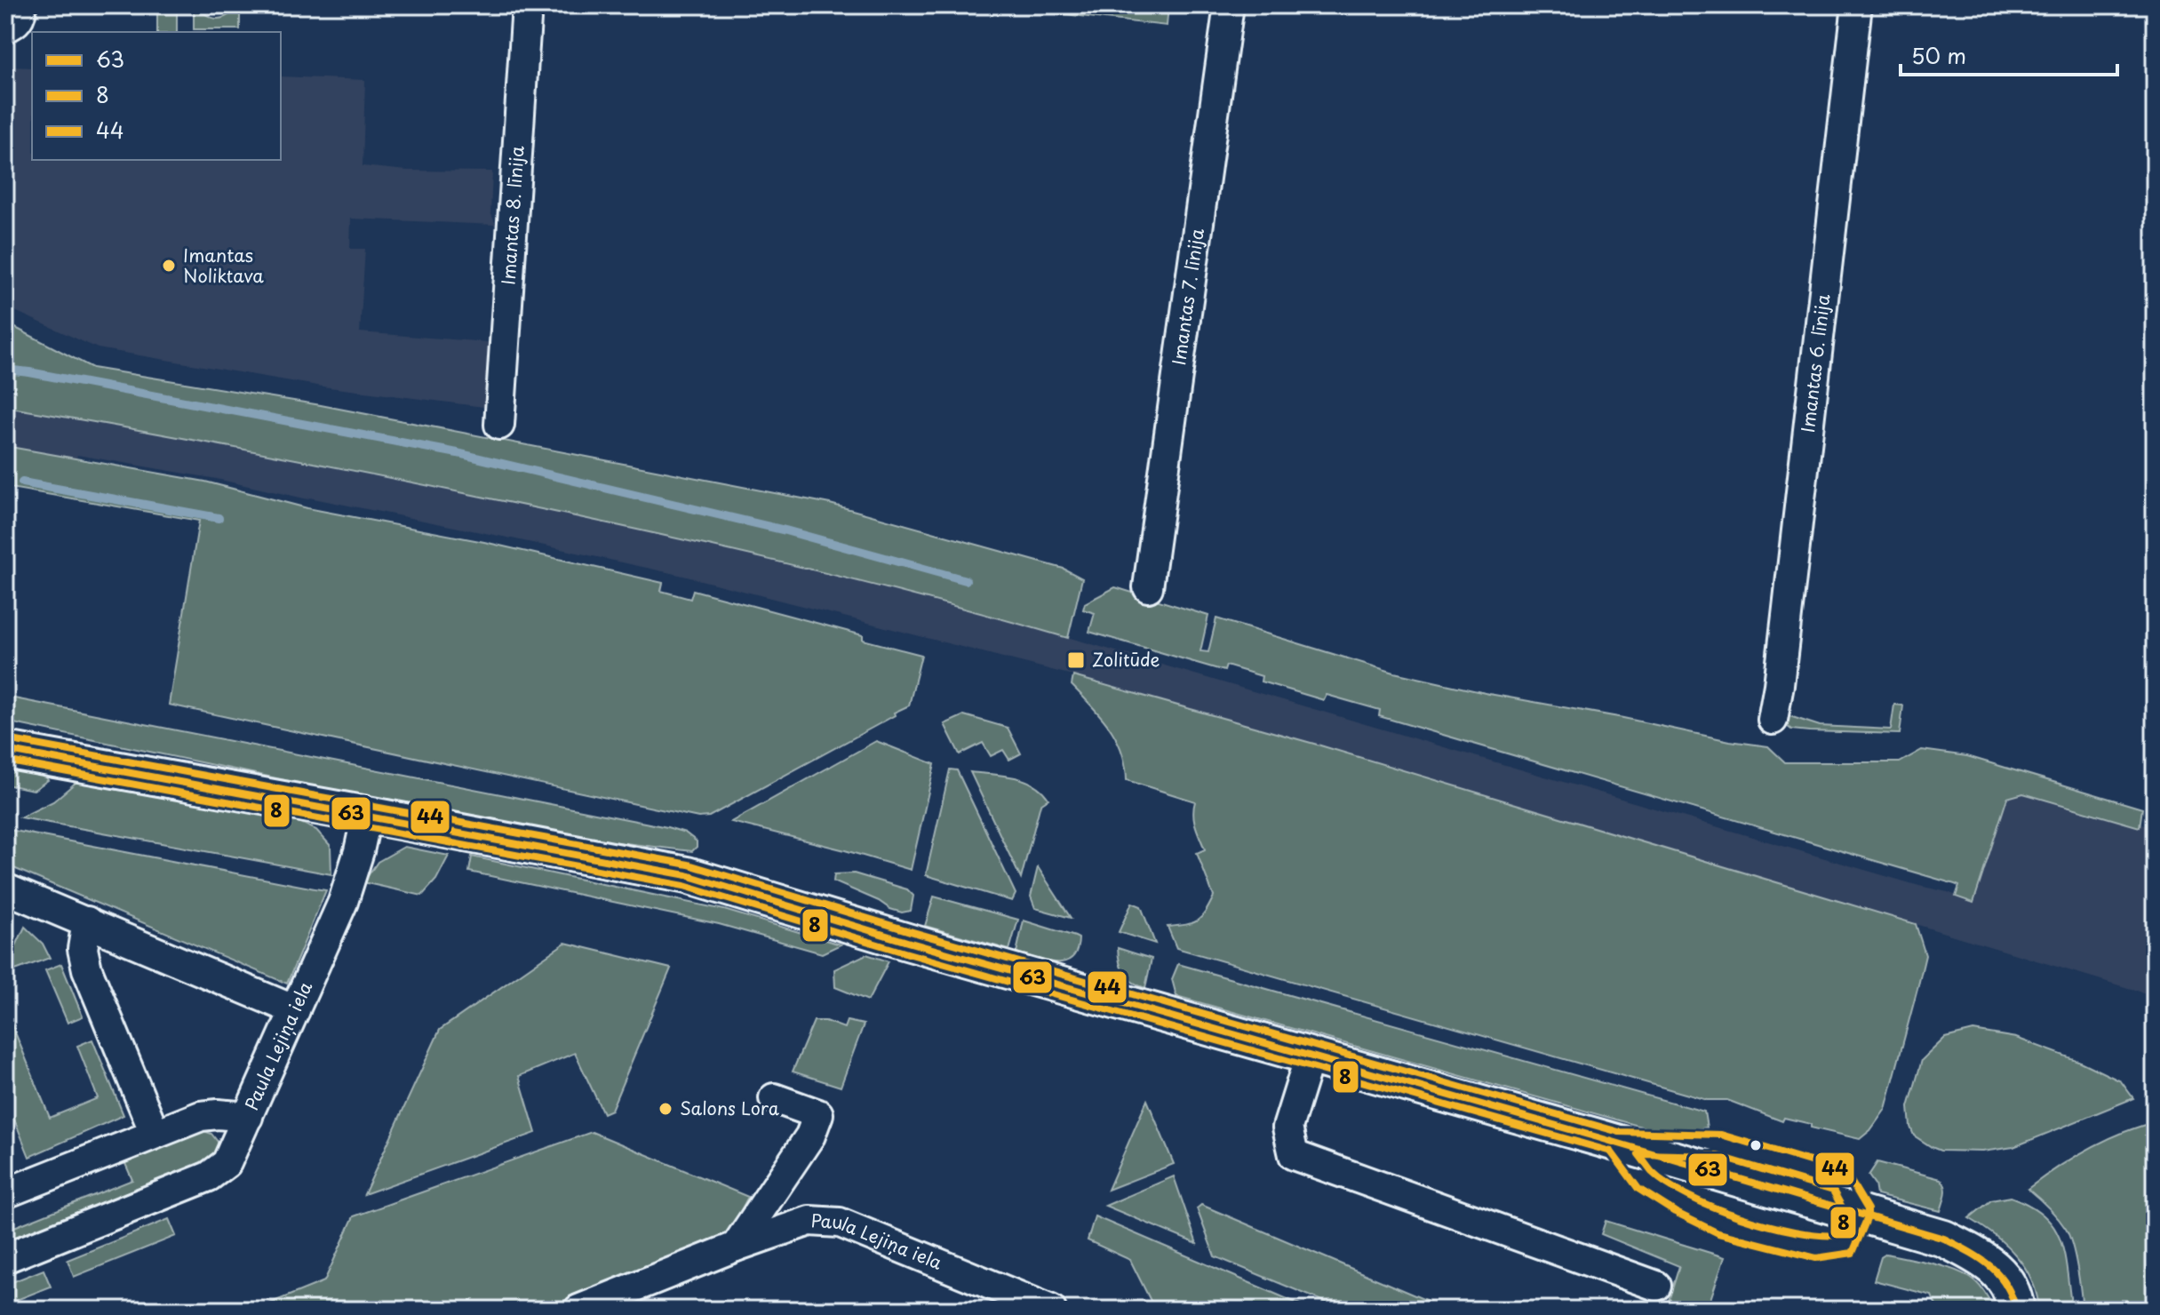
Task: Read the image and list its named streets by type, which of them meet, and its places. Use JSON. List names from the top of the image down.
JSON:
{
  "streets": {
    "street": [
      "Imantas 8. līnija",
      "Imantas 7. līnija",
      "Imantas 6. līnija",
      "Paula Lejiņa iela"
    ]
  },
  "places": {
    "other": ["Imantas Noliktava", "Salons Lora"],
    "transit": ["Zolitūde"]
  },
  "lines": ["transit line 44", "transit line 63", "transit line 8"],
  "legend": ["63", "8", "44"],
  "scale_bar": "50 m"
}
